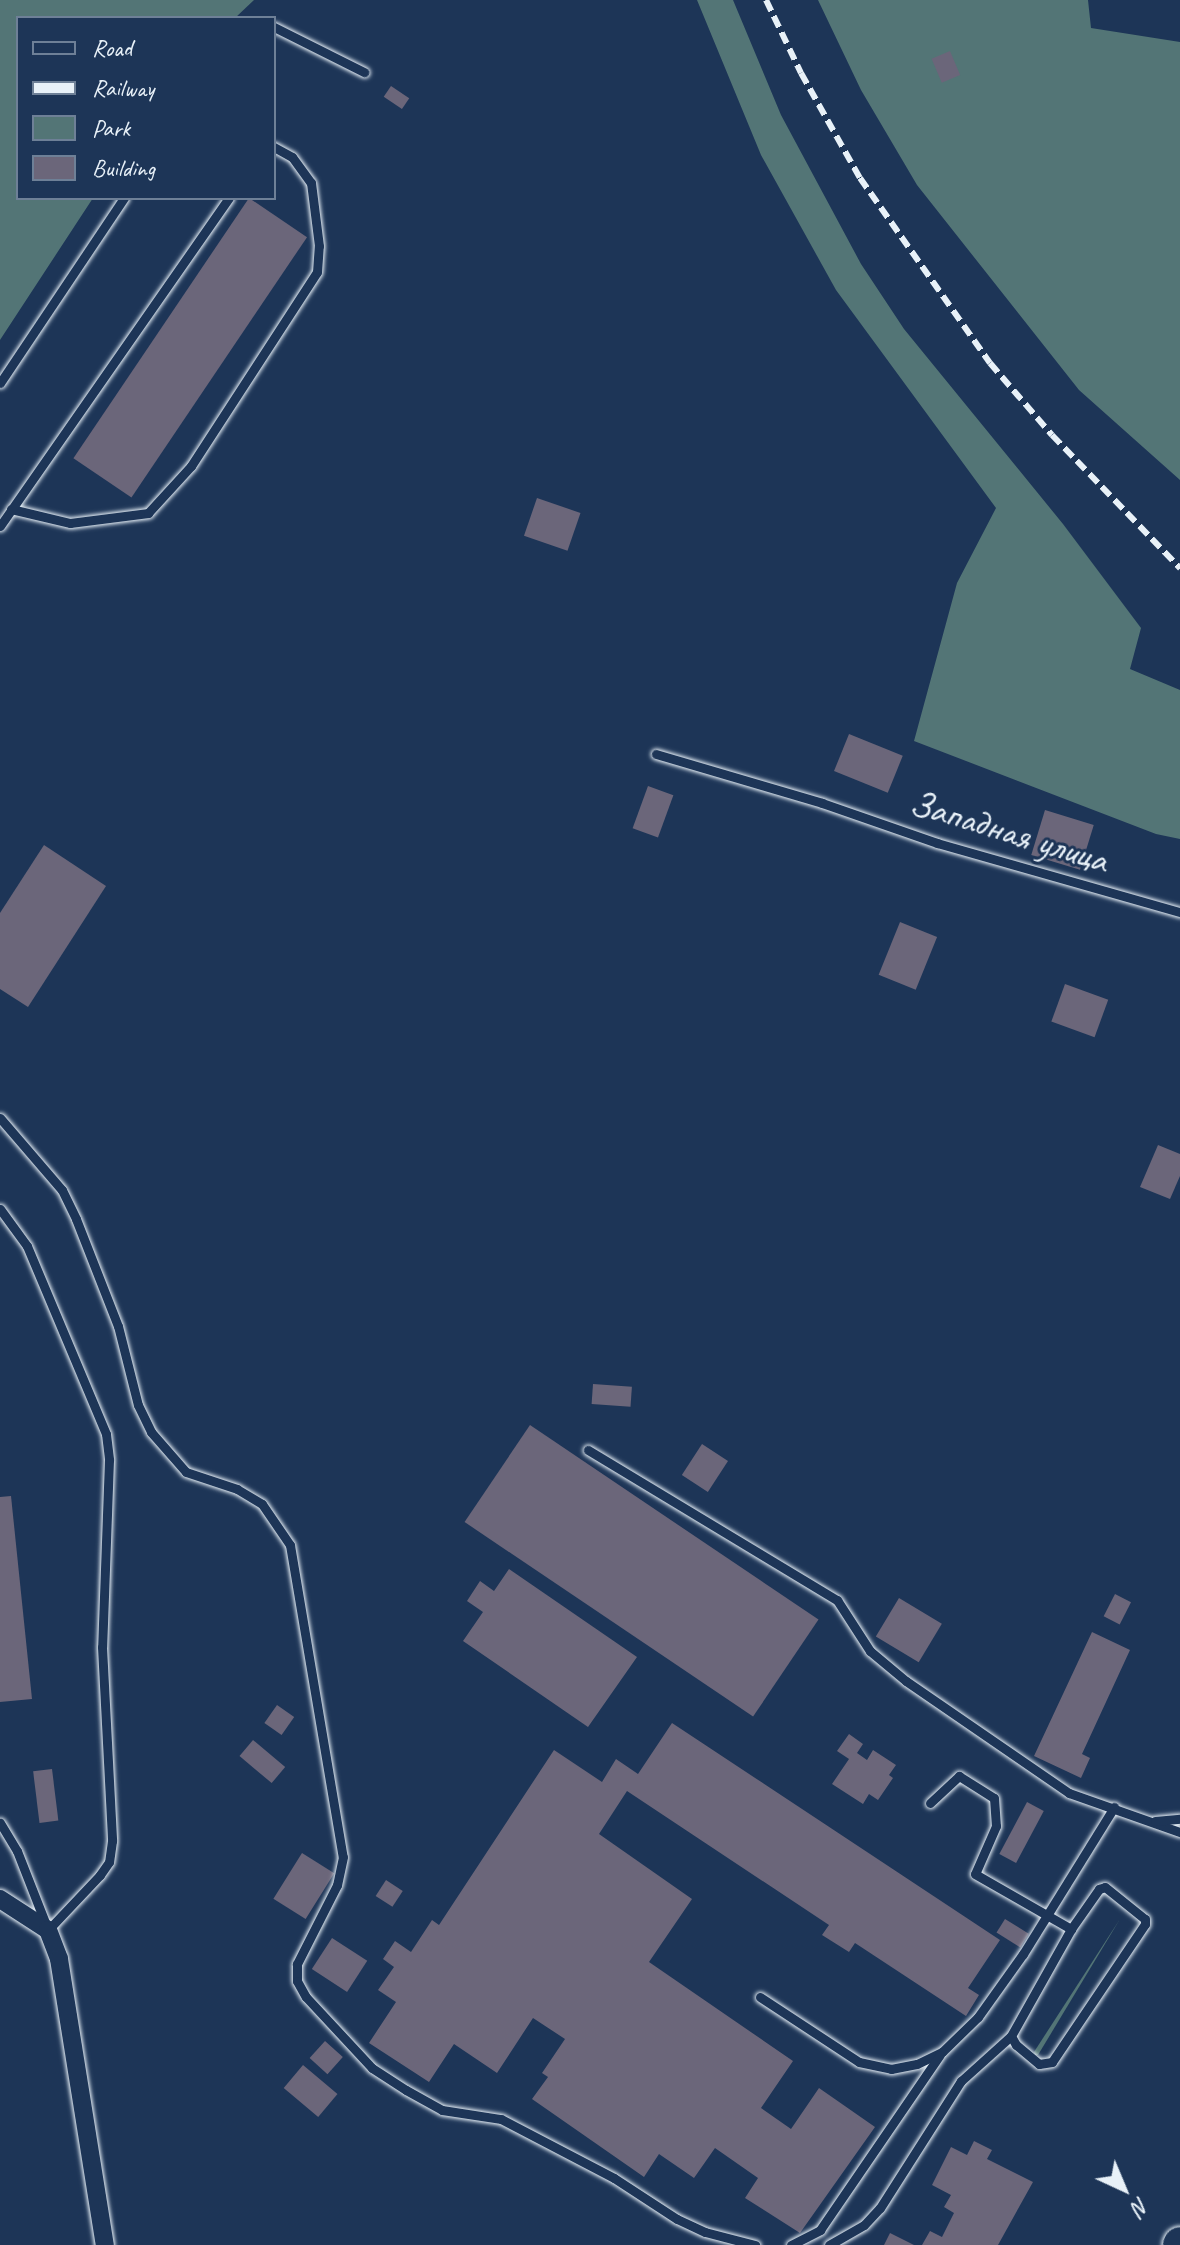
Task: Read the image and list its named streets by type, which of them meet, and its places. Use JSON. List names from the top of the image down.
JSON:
{
  "streets": {
    "lane": ["Западная улица"]
  },
  "legend": [
    "Road",
    "Railway",
    "Park",
    "Building"
  ],
  "north": "bottom right"
}
